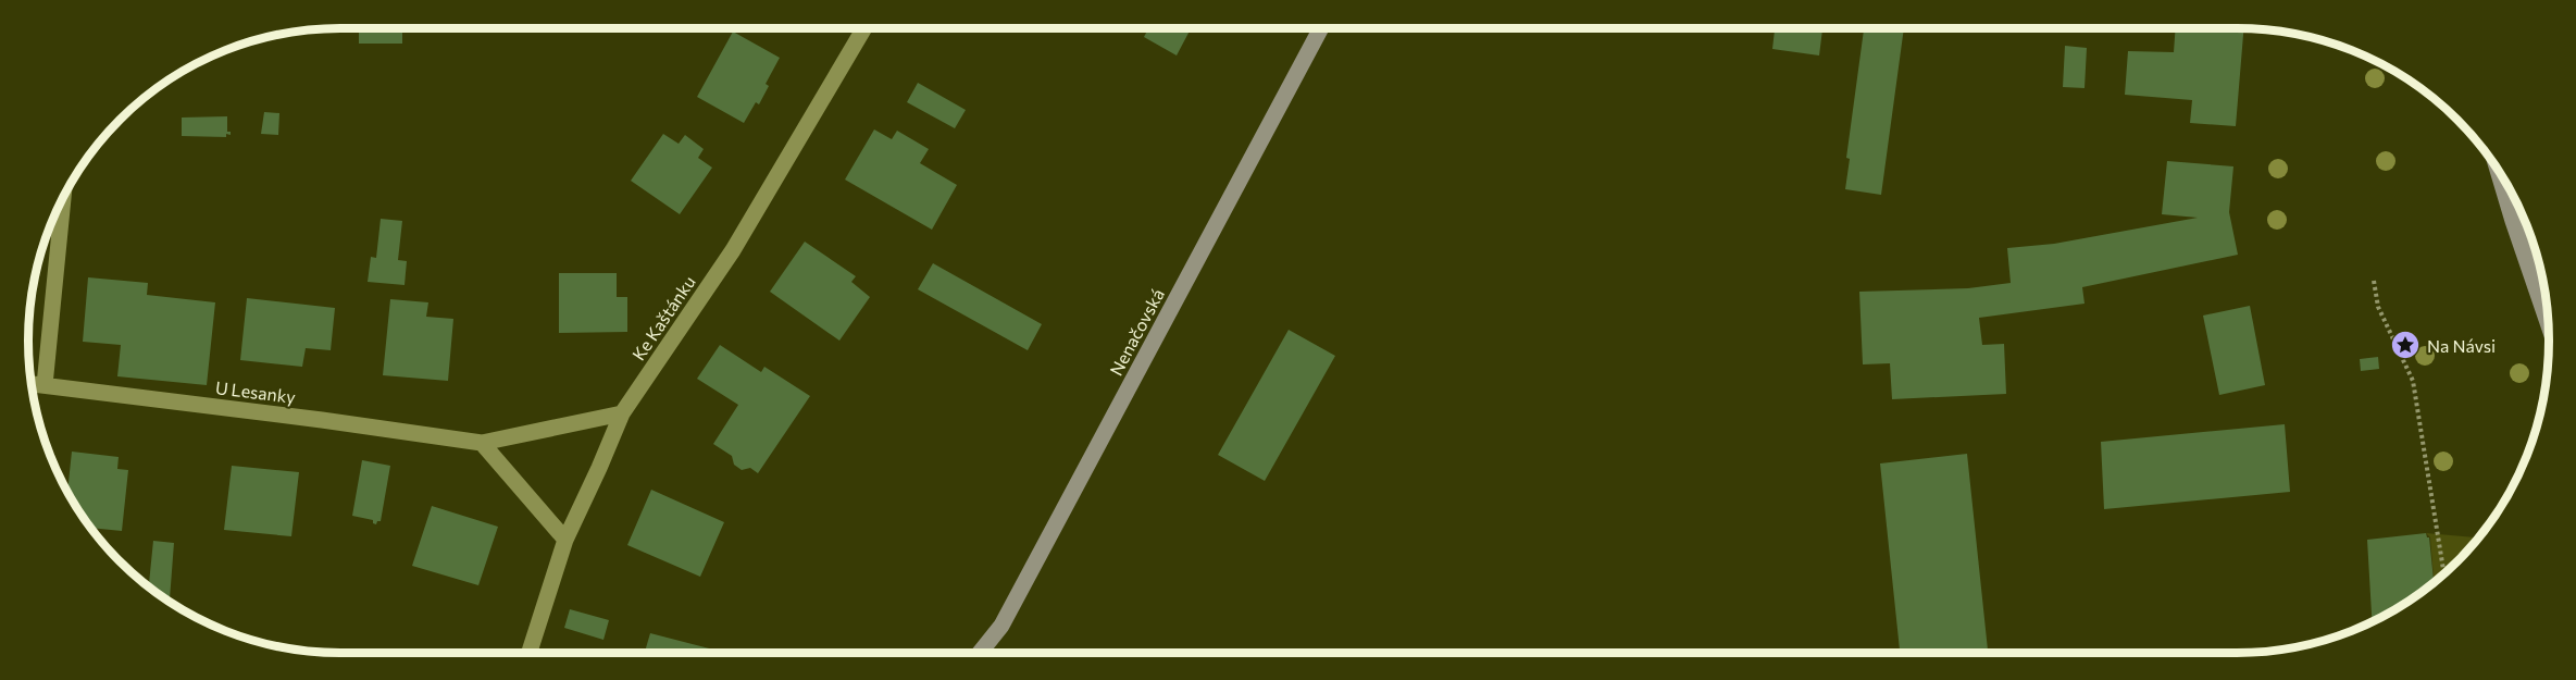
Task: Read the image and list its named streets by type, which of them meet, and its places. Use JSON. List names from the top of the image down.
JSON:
{
  "streets": {
    "street": ["Ke Kaštánku", "Nenačovská", "U Lesanky"]
  },
  "crossings": [
    ["Ke Kaštánku", "U Lesanky"]
  ],
  "places": {
    "place": ["Na Návsi"]
  }
}
